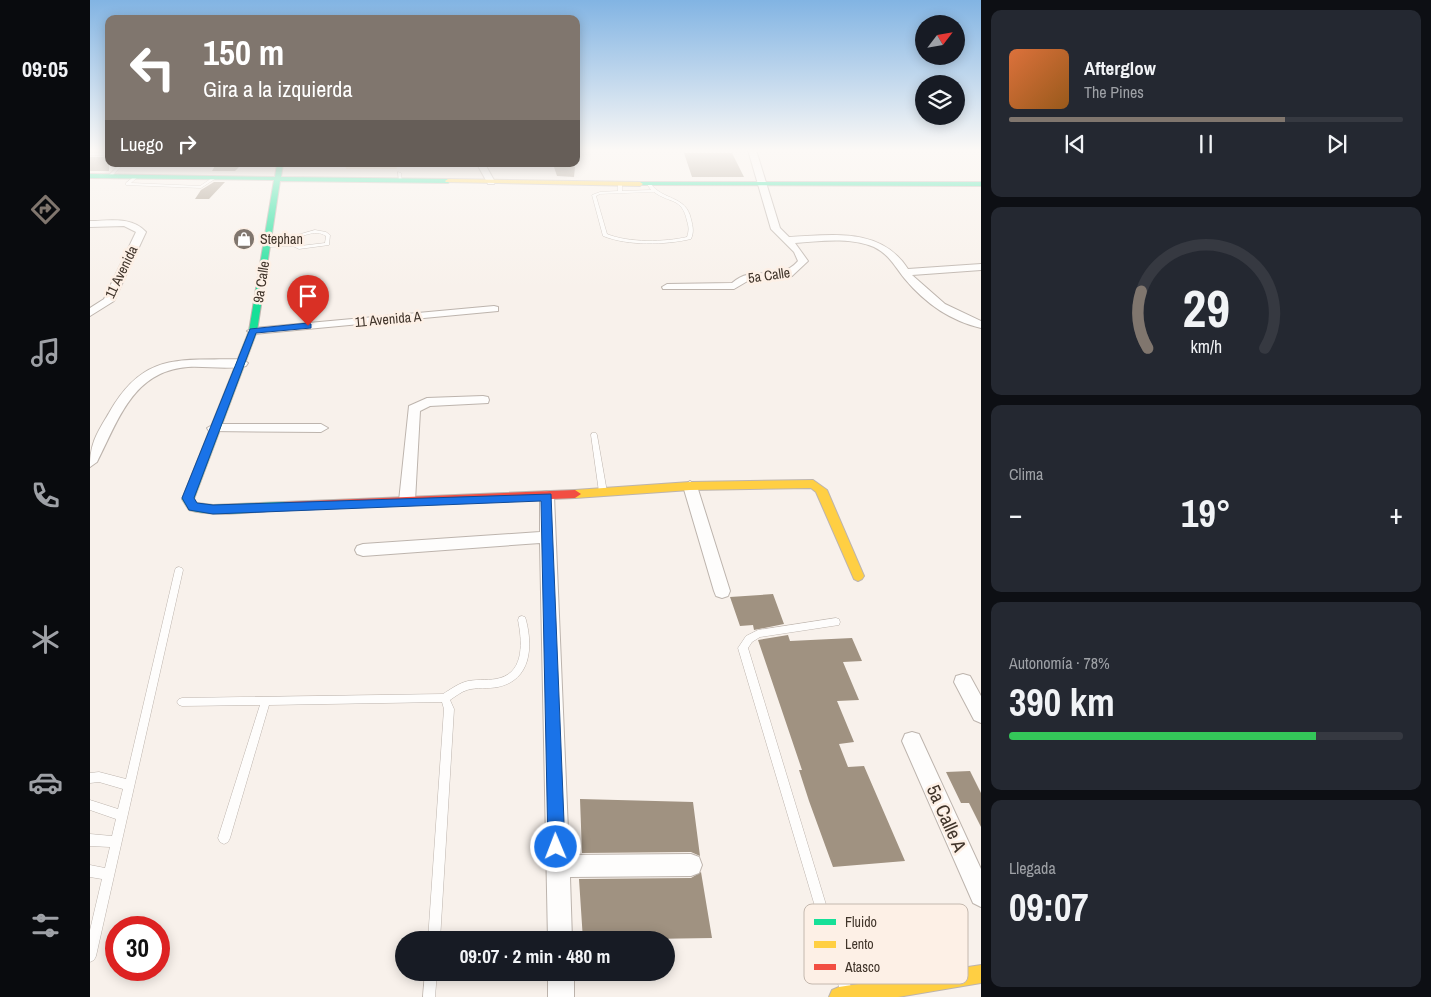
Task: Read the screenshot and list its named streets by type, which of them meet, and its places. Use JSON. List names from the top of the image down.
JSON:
{
  "streets": {
    "street": [
      "11 Avenida",
      "5a Calle",
      "9a Calle",
      "11 Avenida A",
      "5a Calle A"
    ]
  },
  "crossings": [
    ["9a Calle", "11 Avenida A"]
  ],
  "places": {
    "shop": ["Stephan"]
  },
  "legend": ["Fluido", "Lento", "Atasco"],
  "north": "top right",
  "page": {
    "tabs": "09:05",
    "turn": ["150 m", "Gira a la izquierda"],
    "song": ["Afterglow", "The Pines"],
    "then": "Luego",
    "tile": [
      "Clima",
      ["Autonomía · 78%", "390 km"],
      ["Llegada", "09:07"]
    ],
    "heat": ["−", "19°", "+"],
    "limit": "30",
    "trip": "09:07 · 2 min · 480 m",
    "gauge": ["29", "km/h"]
  }
}
